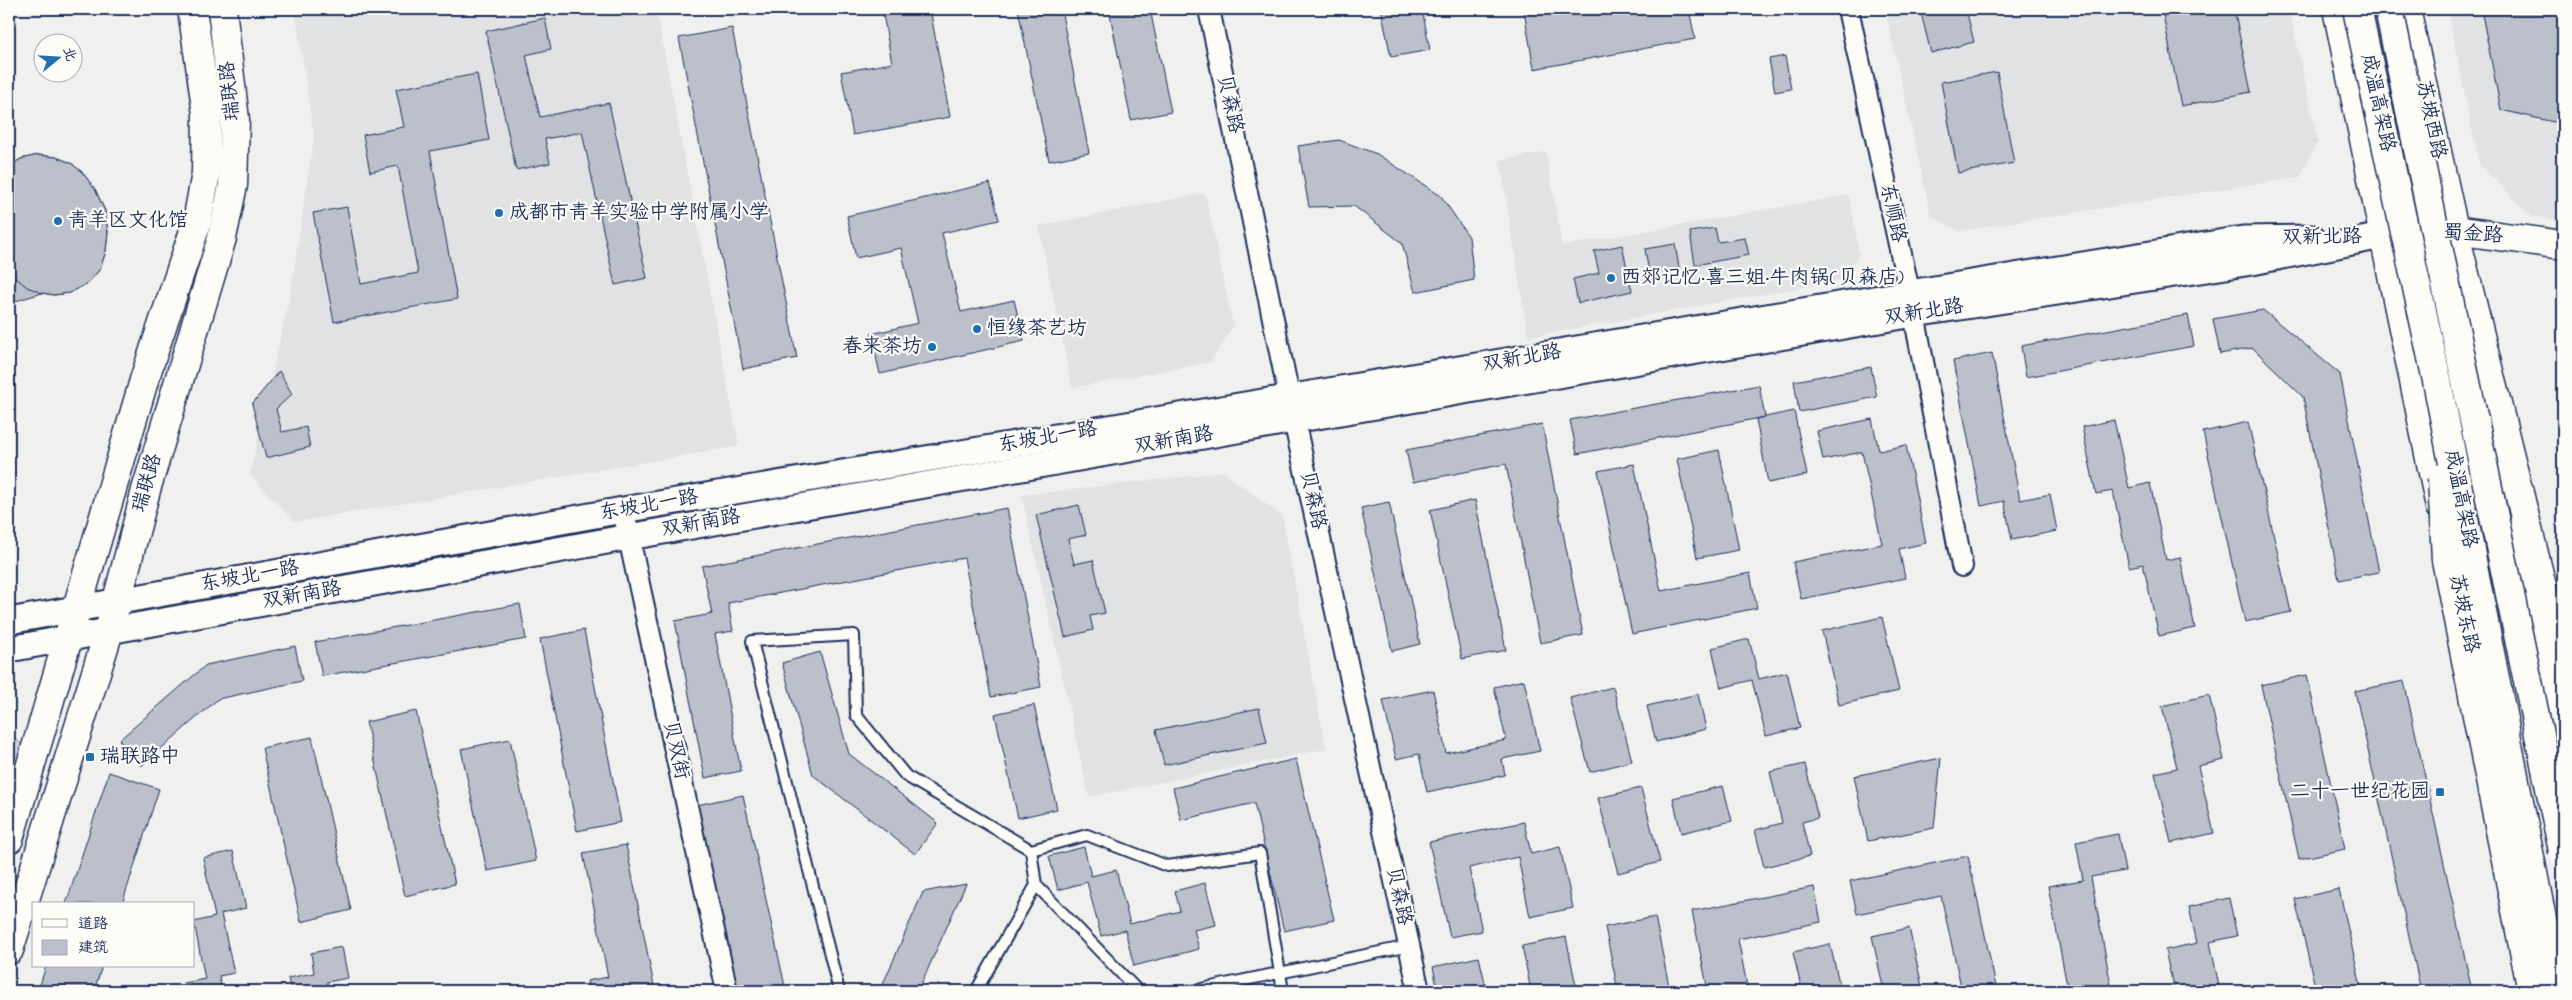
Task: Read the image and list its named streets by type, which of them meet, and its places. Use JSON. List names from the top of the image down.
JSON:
{
  "streets": {
    "main road": [
      "瑞联路",
      "成温高架路",
      "苏坡西路",
      "蜀金路",
      "苏坡东路"
    ],
    "street": [
      "贝森路",
      "东顺路",
      "双新北路",
      "东坡北一路",
      "双新南路",
      "贝双街"
    ]
  },
  "crossings": [
    ["瑞联路", "东坡北一路"],
    ["瑞联路", "双新南路"],
    ["贝森路", "双新北路"],
    ["贝森路", "东坡北一路"],
    ["贝森路", "双新南路"],
    ["苏坡西路", "蜀金路"],
    ["东顺路", "双新北路"],
    ["蜀金路", "双新北路"],
    ["蜀金路", "苏坡东路"],
    ["双新北路", "东坡北一路"],
    ["双新北路", "双新南路"],
    ["双新北路", "苏坡东路"],
    ["东坡北一路", "双新南路"],
    ["东坡北一路", "贝双街"],
    ["双新南路", "贝双街"]
  ],
  "places": {
    "other": [
      "成都市青羊实验中学附属小学",
      "青羊区文化馆",
      "西郊记忆·喜三姐·牛肉锅(贝森店)",
      "恒缘茶艺坊",
      "春来茶坊"
    ],
    "transit": ["瑞联路中", "二十一世纪花园"]
  },
  "legend": ["道路", "建筑"],
  "north": "right"
}
